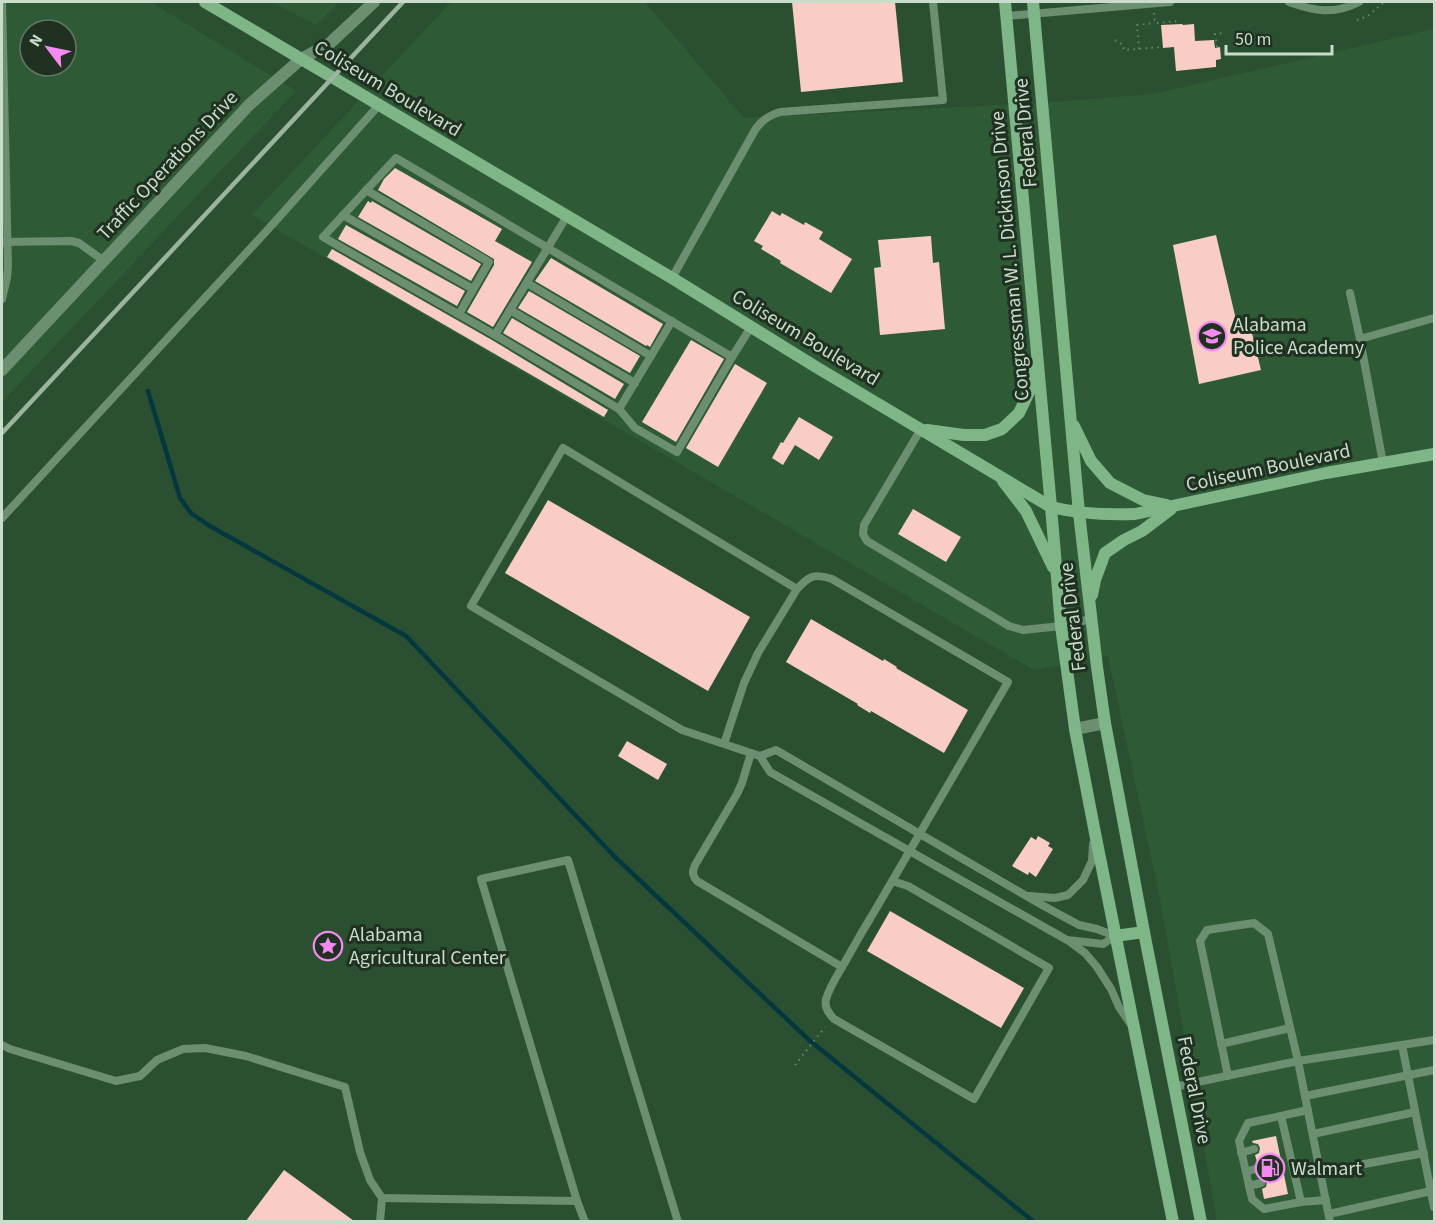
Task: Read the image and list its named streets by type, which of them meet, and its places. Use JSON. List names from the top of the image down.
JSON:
{
  "streets": {
    "main road": ["Coliseum Boulevard", "Federal Drive", "Congressman W. L. Dickinson Drive"],
    "street": ["Traffic Operations Drive"]
  },
  "crossings": [
    ["Coliseum Boulevard", "Federal Drive"],
    ["Coliseum Boulevard", "Traffic Operations Drive"],
    ["Coliseum Boulevard", "Congressman W. L. Dickinson Drive"],
    ["Federal Drive", "Congressman W. L. Dickinson Drive"]
  ],
  "places": {
    "school or university": ["Alabama Police Academy"],
    "place": ["Alabama Agricultural Center"],
    "fuel station": ["Walmart"]
  },
  "scale_bar": "50 m",
  "north": "top left"
}
